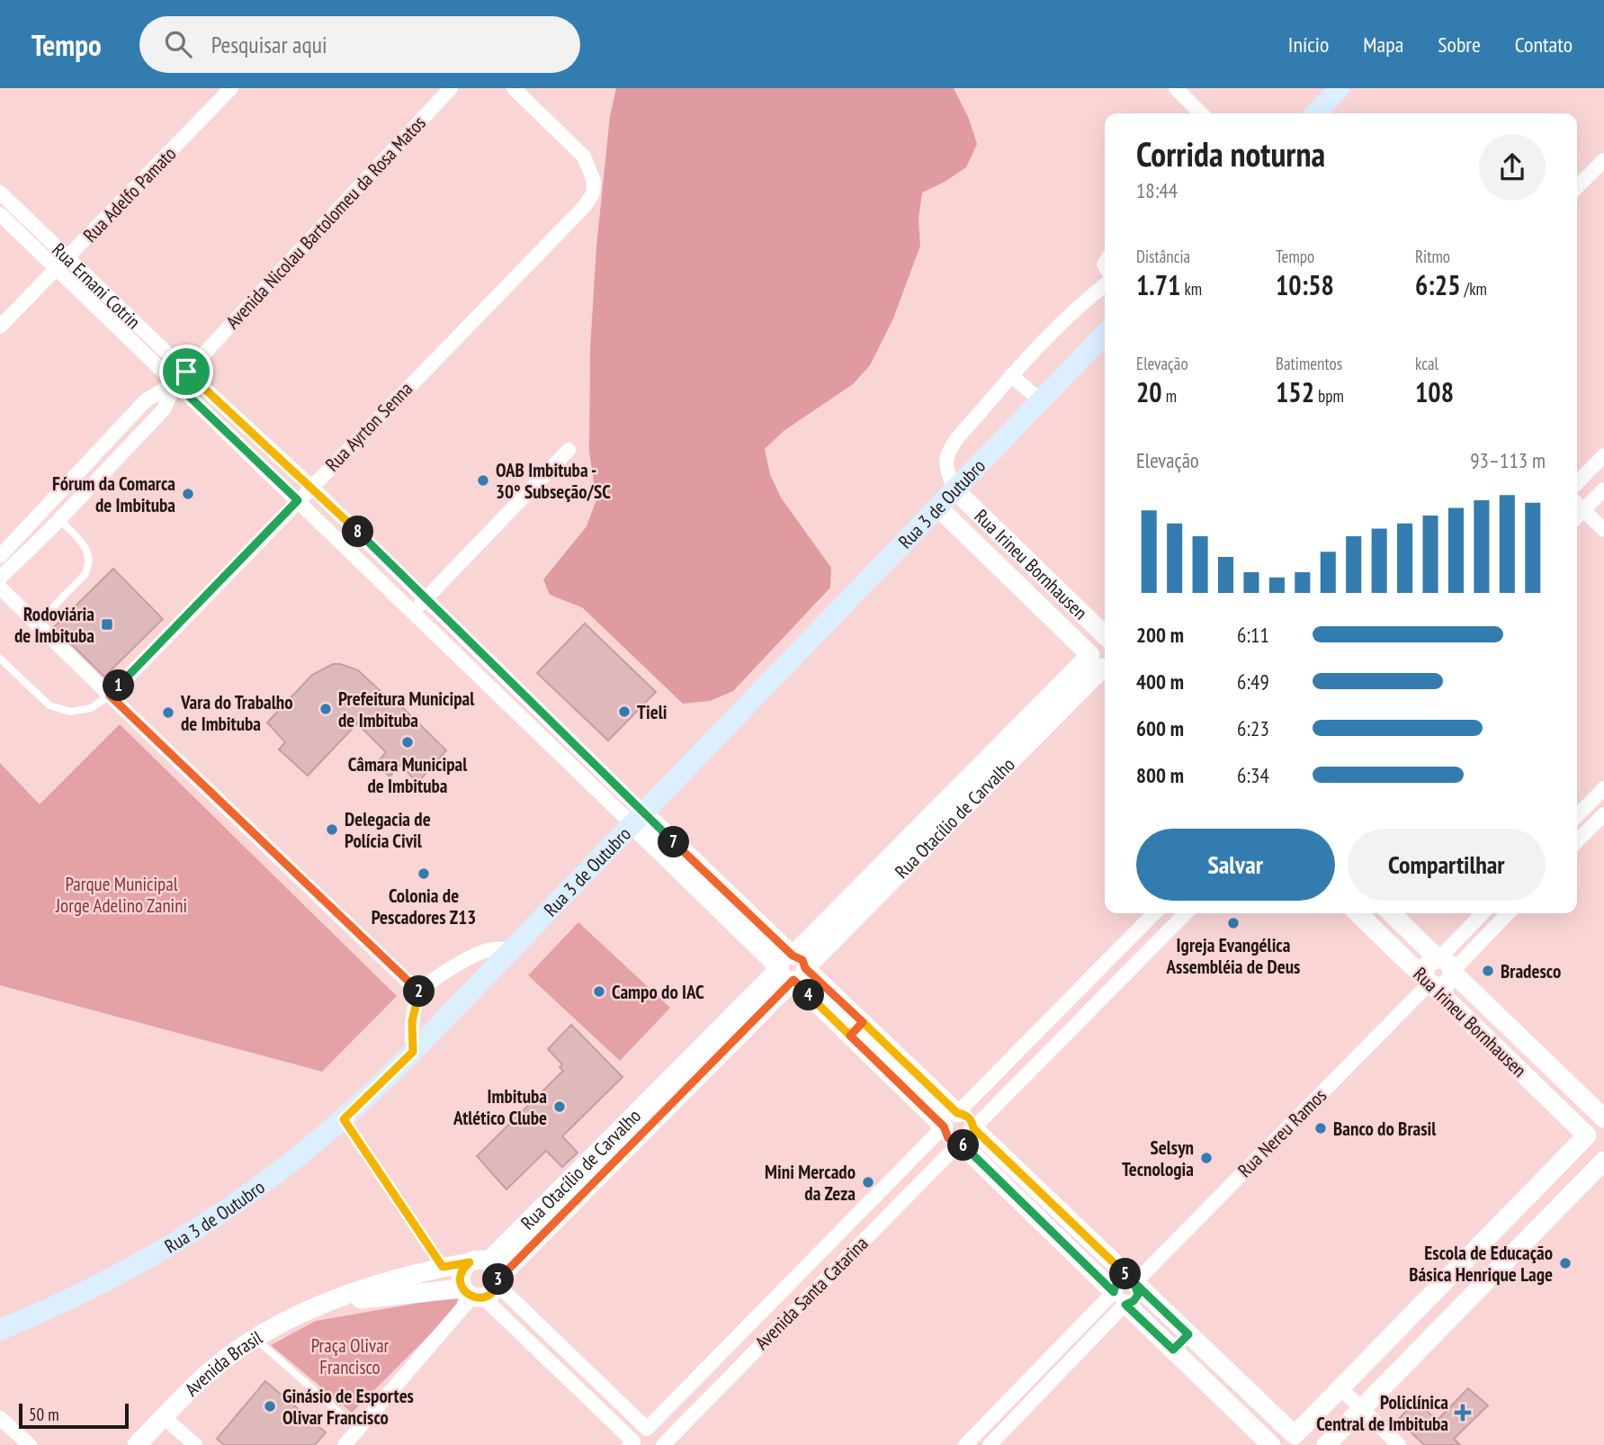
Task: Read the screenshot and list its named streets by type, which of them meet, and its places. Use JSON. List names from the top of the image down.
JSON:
{
  "streets": {
    "main road": ["Rua 3 de Outubro"],
    "street": [
      "Rua Adelfo Pamato",
      "Avenida Nicolau Bartolomeu da Rosa Matos",
      "Rua Ernani Cotrin",
      "Rua Ayrton Senna",
      "Rua Irineu Bornhausen",
      "Rua Otacílio de Carvalho",
      "Rua Nereu Ramos",
      "Avenida Santa Catarina",
      "Avenida Brasil"
    ]
  },
  "crossings": [
    ["Rua Adelfo Pamato", "Rua Ernani Cotrin"],
    ["Avenida Nicolau Bartolomeu da Rosa Matos", "Rua Ernani Cotrin"],
    ["Rua Ernani Cotrin", "Rua Ayrton Senna"],
    ["Rua Ernani Cotrin", "Rua 3 de Outubro"],
    ["Rua Ernani Cotrin", "Rua Otacílio de Carvalho"],
    ["Rua Ernani Cotrin", "Avenida Santa Catarina"],
    ["Rua 3 de Outubro", "Rua Irineu Bornhausen"],
    ["Rua Irineu Bornhausen", "Rua Otacílio de Carvalho"],
    ["Rua Irineu Bornhausen", "Rua Nereu Ramos"],
    ["Rua Otacílio de Carvalho", "Avenida Brasil"]
  ],
  "parks": ["Parque Municipal Jorge Adelino Zanini", "Praça Olivar Francisco"],
  "places": {
    "other": [
      "OAB Imbituba - 30° Subseção/SC",
      "Fórum da Comarca de Imbituba",
      "Prefeitura Municipal de Imbituba",
      "Tieli",
      "Vara do Trabalho de Imbituba",
      "Câmara Municipal de Imbituba",
      "Delegacia de Polícia Civil",
      "Colonia de Pescadores Z13",
      "Igreja Evangélica Assembléia de Deus",
      "Bradesco",
      "Campo do IAC",
      "Imbituba Atlético Clube",
      "Banco do Brasil",
      "Selsyn Tecnologia",
      "Mini Mercado da Zeza",
      "Escola de Educação Básica Henrique Lage",
      "Ginásio de Esportes Olivar Francisco"
    ],
    "transit": ["Rodoviária de Imbituba"],
    "health": ["Policlínica Central de Imbituba"]
  },
  "scale_bar": "50 m",
  "page": {
    "header": "Tempo",
    "search": "Pesquisar aqui",
    "nav": [
      "Início",
      "Mapa",
      "Sobre",
      "Contato"
    ],
    "heading": ["Corrida noturna", "18:44"],
    "stats": [
      ["Distância", "1.71 km"],
      ["Tempo", "10:58"],
      ["Ritmo", "6:25 /km"],
      ["Elevação", "20 m"],
      ["Batimentos", "152 bpm"],
      ["kcal", "108"]
    ],
    "chart": ["Elevação", "93–113 m"],
    "pins": [
      "8",
      "1",
      "7",
      "2",
      "4",
      "6",
      "5",
      "3"
    ],
    "list": [
      {
        "name": "200 m",
        "note": "6:11"
      },
      {
        "name": "400 m",
        "note": "6:49"
      },
      {
        "name": "600 m",
        "note": "6:23"
      },
      {
        "name": "800 m",
        "note": "6:34"
      }
    ],
    "buttons": ["Salvar", "Compartilhar"],
    "scale": "50 m"
  }
}
